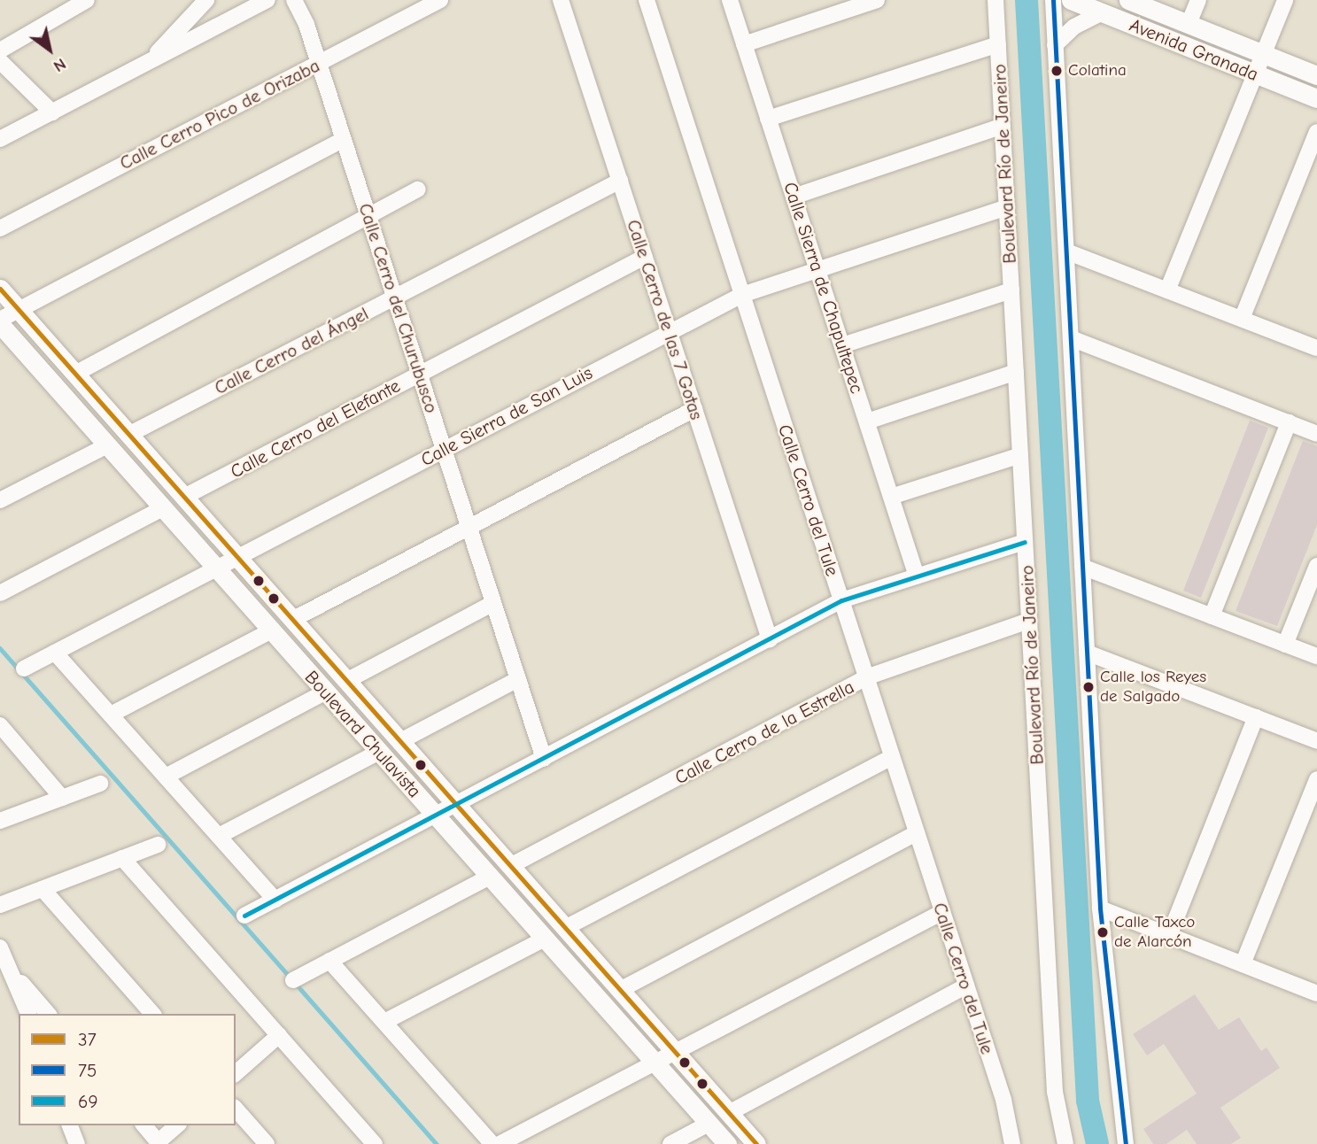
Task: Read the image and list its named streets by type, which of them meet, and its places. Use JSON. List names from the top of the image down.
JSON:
{
  "streets": {
    "main road": ["Avenida Granada", "Boulevard Chulavista"],
    "street": [
      "Calle Cerro Pico de Orizaba",
      "Boulevard Río de Janeiro",
      "Calle Sierra de Chapultepec",
      "Calle Cerro del Churubusco",
      "Calle Cerro de las 7 Gotas",
      "Calle Cerro del Ángel",
      "Calle Sierra de San Luis",
      "Calle Cerro del Elefante",
      "Calle Cerro del Tule",
      "Calle Cerro de la Estrella"
    ]
  },
  "crossings": [
    ["Calle Cerro Pico de Orizaba", "Calle Cerro del Churubusco"],
    ["Boulevard Río de Janeiro", "Calle Sierra de San Luis"],
    ["Boulevard Río de Janeiro", "Calle Cerro de la Estrella"],
    ["Calle Sierra de Chapultepec", "Calle Sierra de San Luis"],
    ["Calle Cerro del Churubusco", "Calle Cerro del Ángel"],
    ["Calle Cerro del Churubusco", "Calle Sierra de San Luis"],
    ["Calle Cerro del Churubusco", "Calle Cerro del Elefante"],
    ["Calle Cerro de las 7 Gotas", "Calle Cerro del Ángel"],
    ["Calle Cerro de las 7 Gotas", "Calle Sierra de San Luis"],
    ["Calle Cerro de las 7 Gotas", "Calle Cerro del Elefante"],
    ["Calle Cerro del Ángel", "Boulevard Chulavista"],
    ["Calle Sierra de San Luis", "Calle Cerro del Tule"],
    ["Calle Sierra de San Luis", "Boulevard Chulavista"],
    ["Calle Cerro del Elefante", "Boulevard Chulavista"],
    ["Calle Cerro del Tule", "Calle Cerro de la Estrella"],
    ["Calle Cerro de la Estrella", "Boulevard Chulavista"]
  ],
  "places": ["Colatina", "Calle los Reyes de Salgado", "Calle Taxco de Alarcón"],
  "lines": ["transit line 75", "transit line 37", "transit line 69"],
  "legend": ["37", "75", "69"],
  "north": "bottom right"
}
